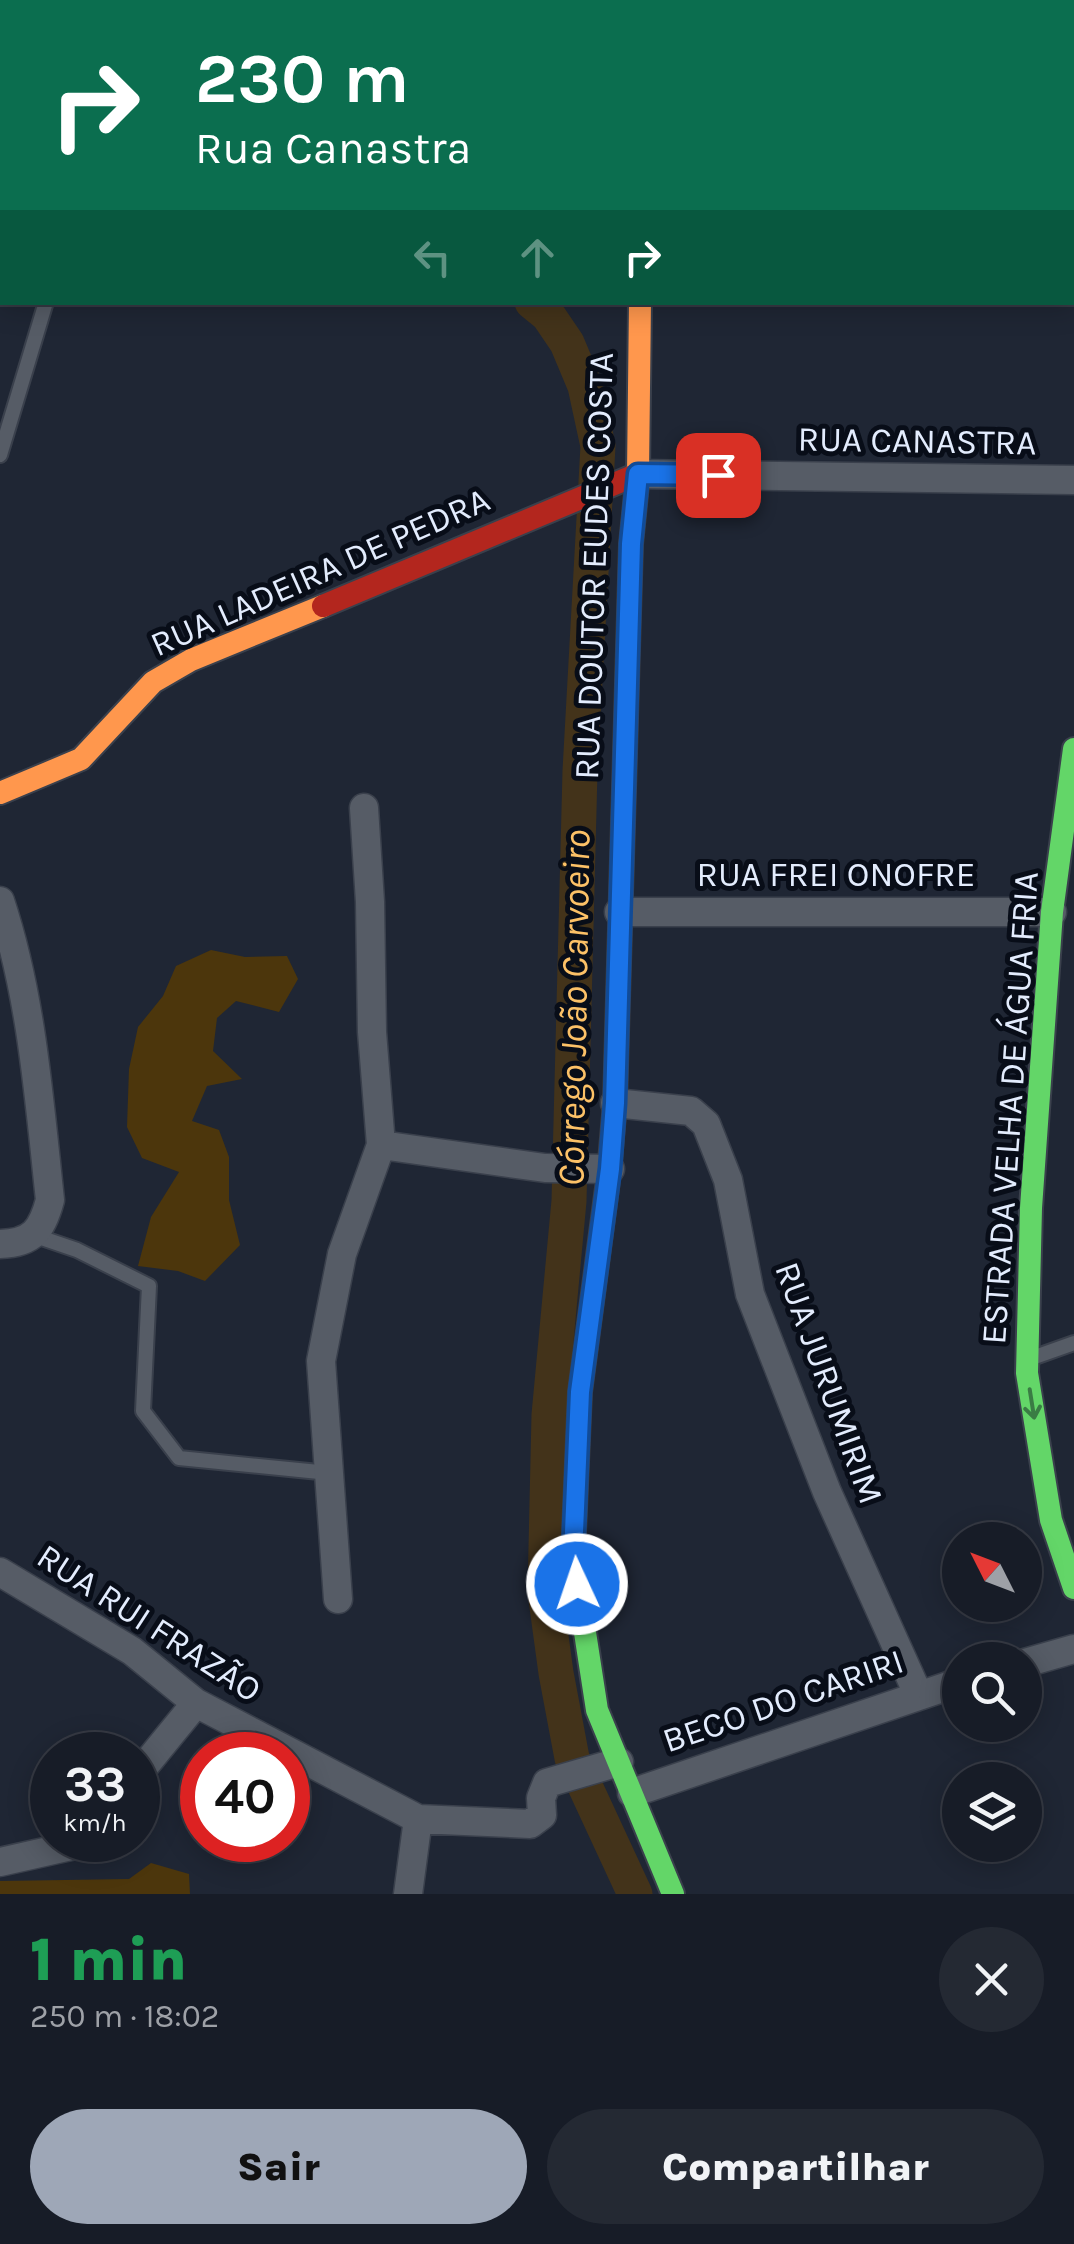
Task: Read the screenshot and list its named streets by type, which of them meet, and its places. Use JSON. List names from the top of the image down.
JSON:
{
  "streets": {
    "street": [
      "RUA CANASTRA",
      "RUA DOUTOR EUDES COSTA",
      "RUA LADEIRA DE PEDRA",
      "RUA FREI ONOFRE",
      "ESTRADA VELHA DE ÁGUA FRIA",
      "RUA JURUMIRIM",
      "RUA RUI FRAZÃO",
      "BECO DO CARIRI"
    ]
  },
  "crossings": [
    ["RUA CANASTRA", "RUA DOUTOR EUDES COSTA"],
    ["RUA CANASTRA", "RUA LADEIRA DE PEDRA"],
    ["RUA DOUTOR EUDES COSTA", "RUA LADEIRA DE PEDRA"],
    ["RUA DOUTOR EUDES COSTA", "RUA FREI ONOFRE"],
    ["RUA DOUTOR EUDES COSTA", "RUA JURUMIRIM"],
    ["RUA DOUTOR EUDES COSTA", "BECO DO CARIRI"],
    ["RUA FREI ONOFRE", "ESTRADA VELHA DE ÁGUA FRIA"],
    ["RUA JURUMIRIM", "BECO DO CARIRI"]
  ],
  "water": ["Córrego João Carvoeiro"],
  "north": "top left",
  "page": {
    "turn": ["230 m", "Rua Canastra"],
    "speed": "33 km/h",
    "limit": "40",
    "heading": ["1 min", "250 m · 18:02"],
    "buttons": ["Sair", "Compartilhar"]
  }
}
